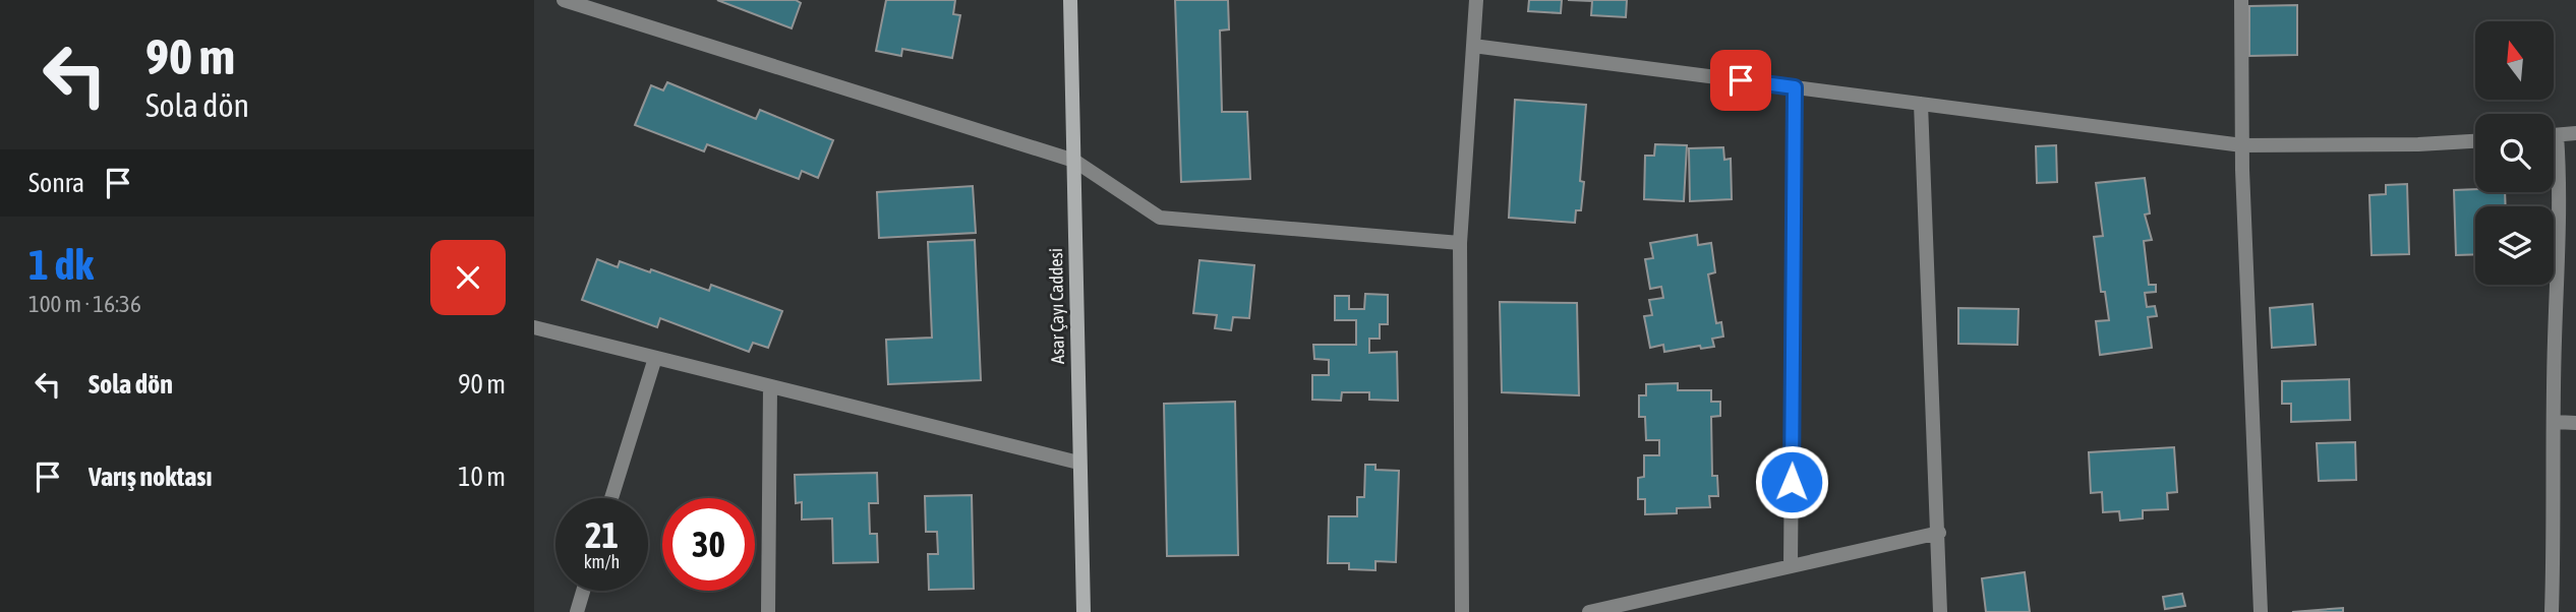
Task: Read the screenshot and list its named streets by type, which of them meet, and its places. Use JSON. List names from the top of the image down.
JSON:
{
  "streets": {
    "street": ["Asar Çayı Caddesi"]
  },
  "north": "top",
  "page": {
    "turn": ["90 m", "Sola dön"],
    "then": "Sonra",
    "heading": ["1 dk", "100 m · 16:36"],
    "list": [
      {
        "name": "Sola dön",
        "value": "90 m"
      },
      {
        "name": "Varış noktası",
        "value": "10 m"
      }
    ],
    "speed": "21 km/h",
    "limit": "30"
  }
}
